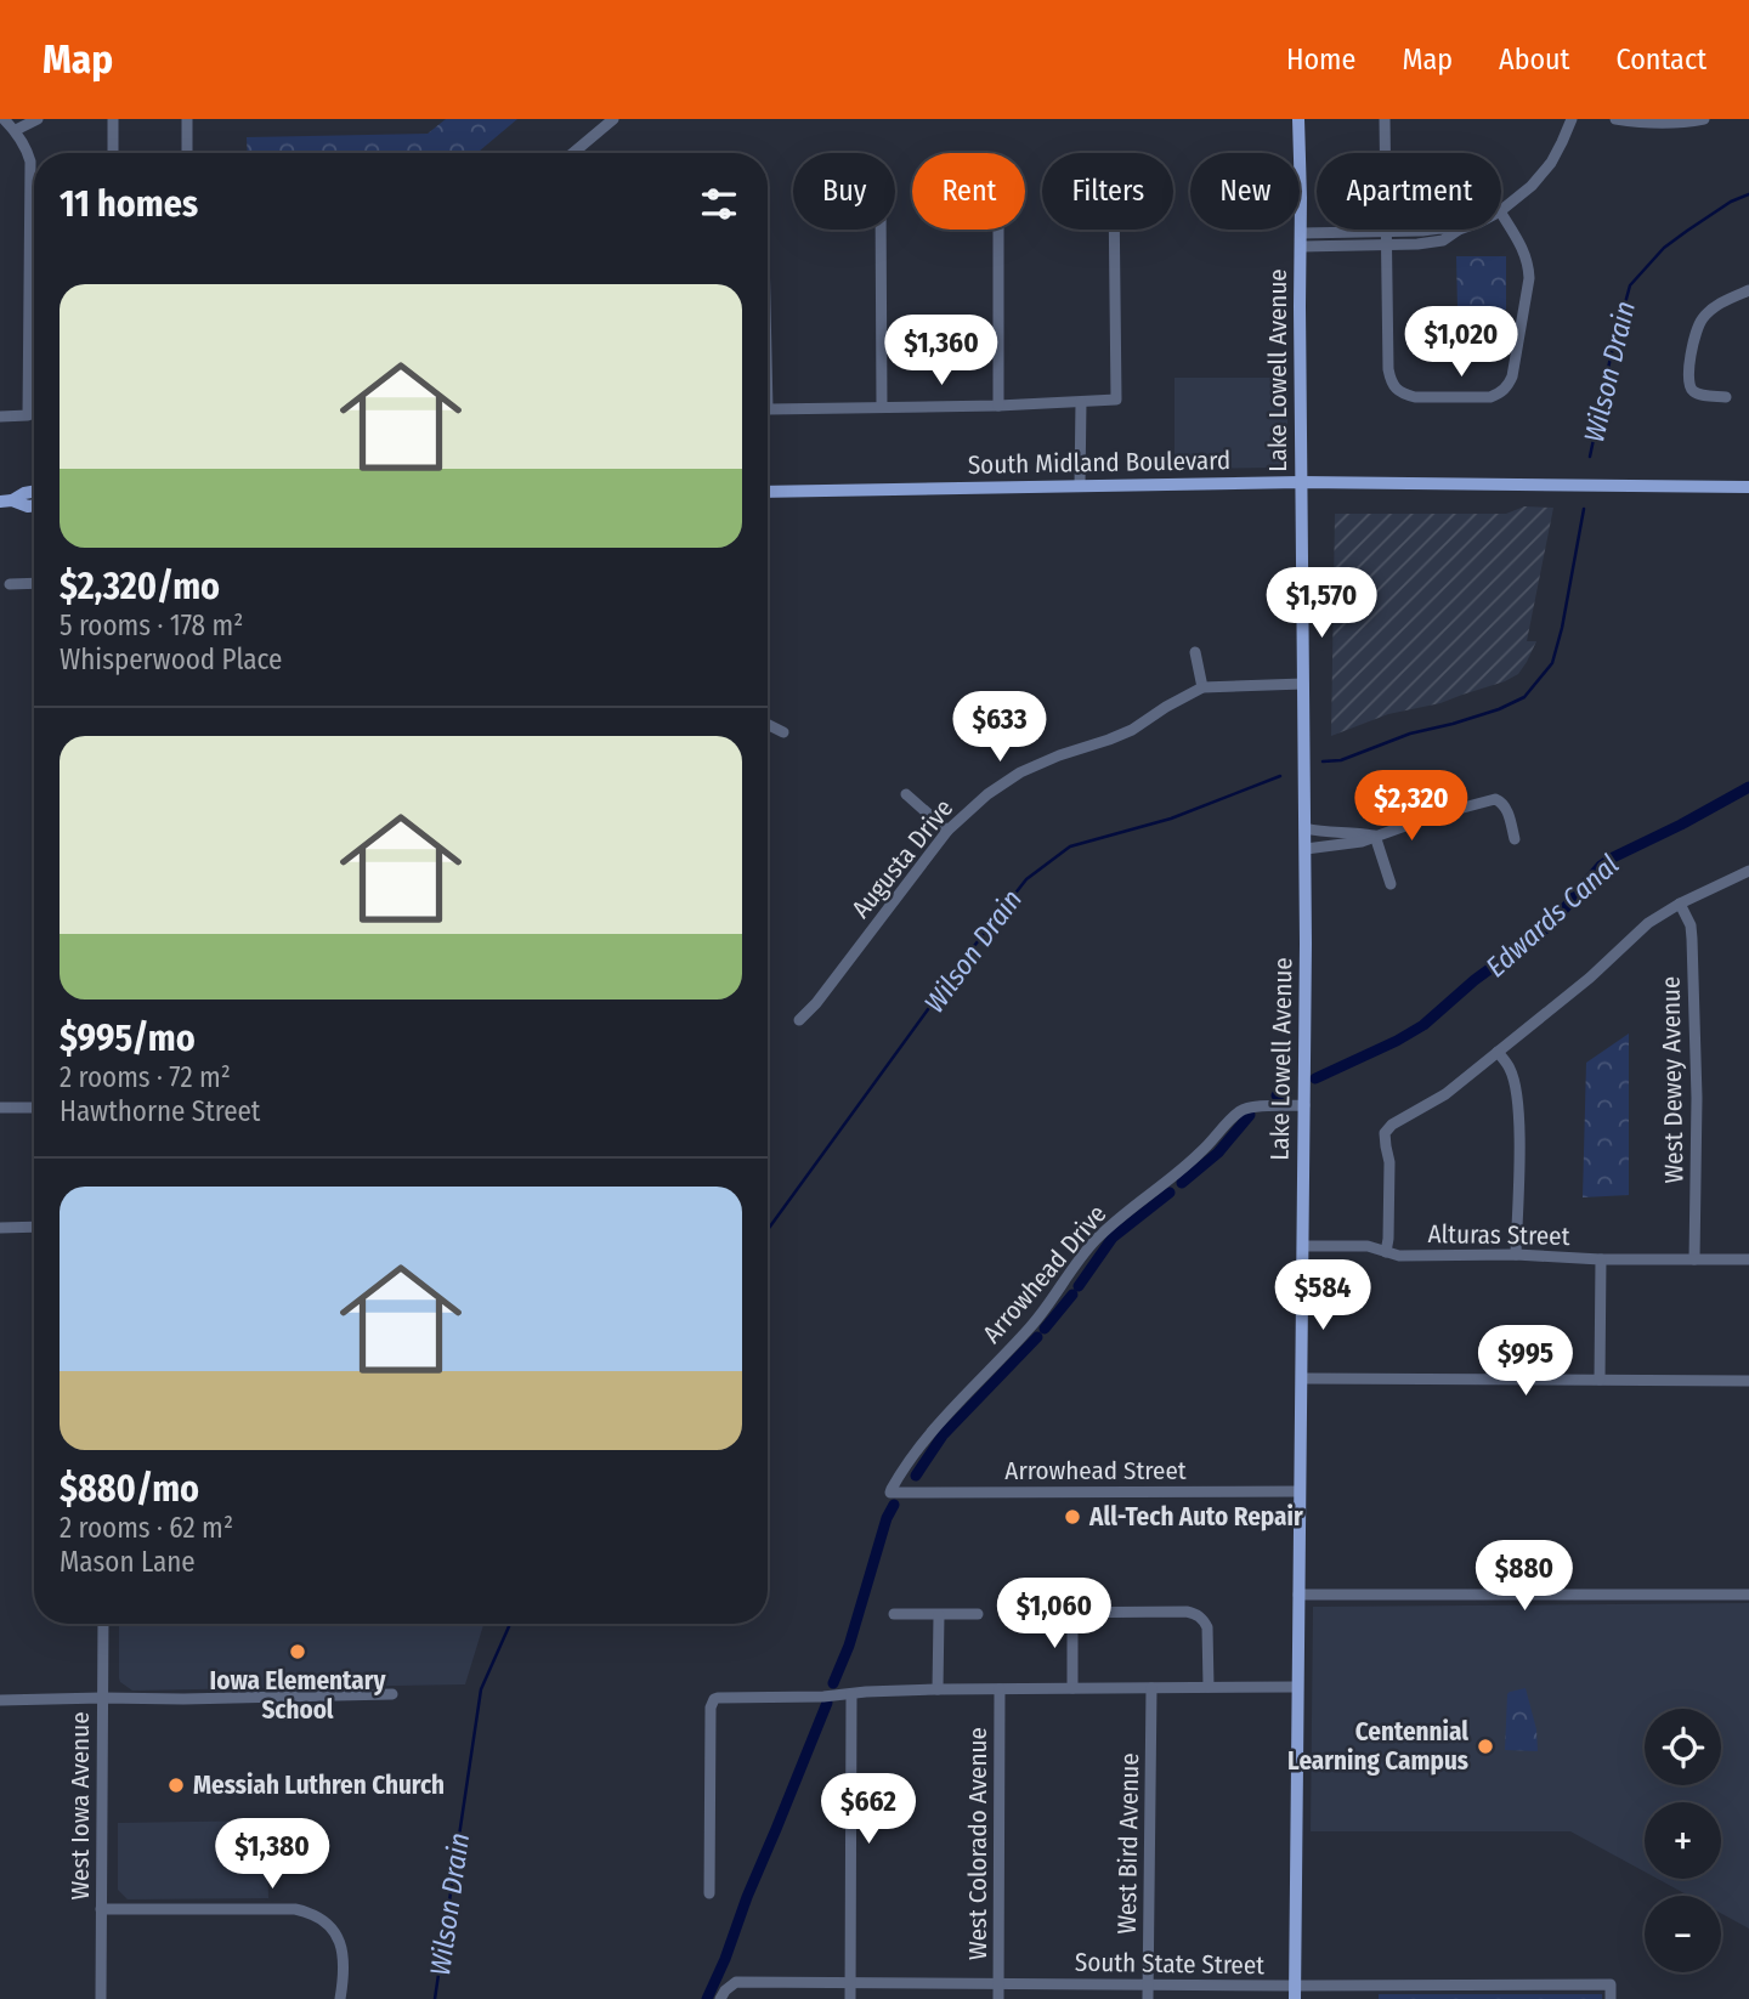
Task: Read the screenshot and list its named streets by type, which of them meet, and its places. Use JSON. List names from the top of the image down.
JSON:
{
  "streets": {
    "main road": ["Lake Lowell Avenue", "South Midland Boulevard"],
    "street": [
      "Augusta Drive",
      "West Dewey Avenue",
      "Alturas Street",
      "Arrowhead Drive",
      "Arrowhead Street",
      "West Iowa Avenue",
      "West Colorado Avenue",
      "West Bird Avenue",
      "South State Street"
    ]
  },
  "crossings": [
    ["Lake Lowell Avenue", "South Midland Boulevard"],
    ["Lake Lowell Avenue", "Augusta Drive"],
    ["Lake Lowell Avenue", "Alturas Street"],
    ["Lake Lowell Avenue", "Arrowhead Drive"],
    ["Lake Lowell Avenue", "Arrowhead Street"],
    ["Lake Lowell Avenue", "South State Street"],
    ["West Dewey Avenue", "Alturas Street"],
    ["Arrowhead Drive", "Arrowhead Street"],
    ["West Colorado Avenue", "South State Street"],
    ["West Bird Avenue", "South State Street"]
  ],
  "water": ["Wilson Drain", "Edwards Canal"],
  "places": [
    "All-Tech Auto Repair",
    "Iowa Elementary School",
    "Centennial Learning Campus",
    "Messiah Luthren Church"
  ],
  "page": {
    "header": "Map",
    "nav": [
      "Home",
      "Map",
      "About",
      "Contact"
    ],
    "chip": [
      "Buy",
      "Rent",
      "Filters",
      "New",
      "Apartment"
    ],
    "heading": "11 homes",
    "list": [
      {
        "name": "$2,320/mo",
        "note": "5 rooms · 178 m² · Whisperwood Place"
      },
      {
        "name": "$995/mo",
        "note": "2 rooms · 72 m² · Hawthorne Street"
      },
      {
        "name": "$880/mo",
        "note": "2 rooms · 62 m² · Mason Lane"
      }
    ],
    "price": [
      "$1,020",
      "$1,360",
      "$1,570",
      "$633",
      "$2,320",
      "$584",
      "$995",
      "$880",
      "$1,060",
      "$662",
      "$1,380"
    ],
    "map_buttons": ["+", "−"]
  }
}
